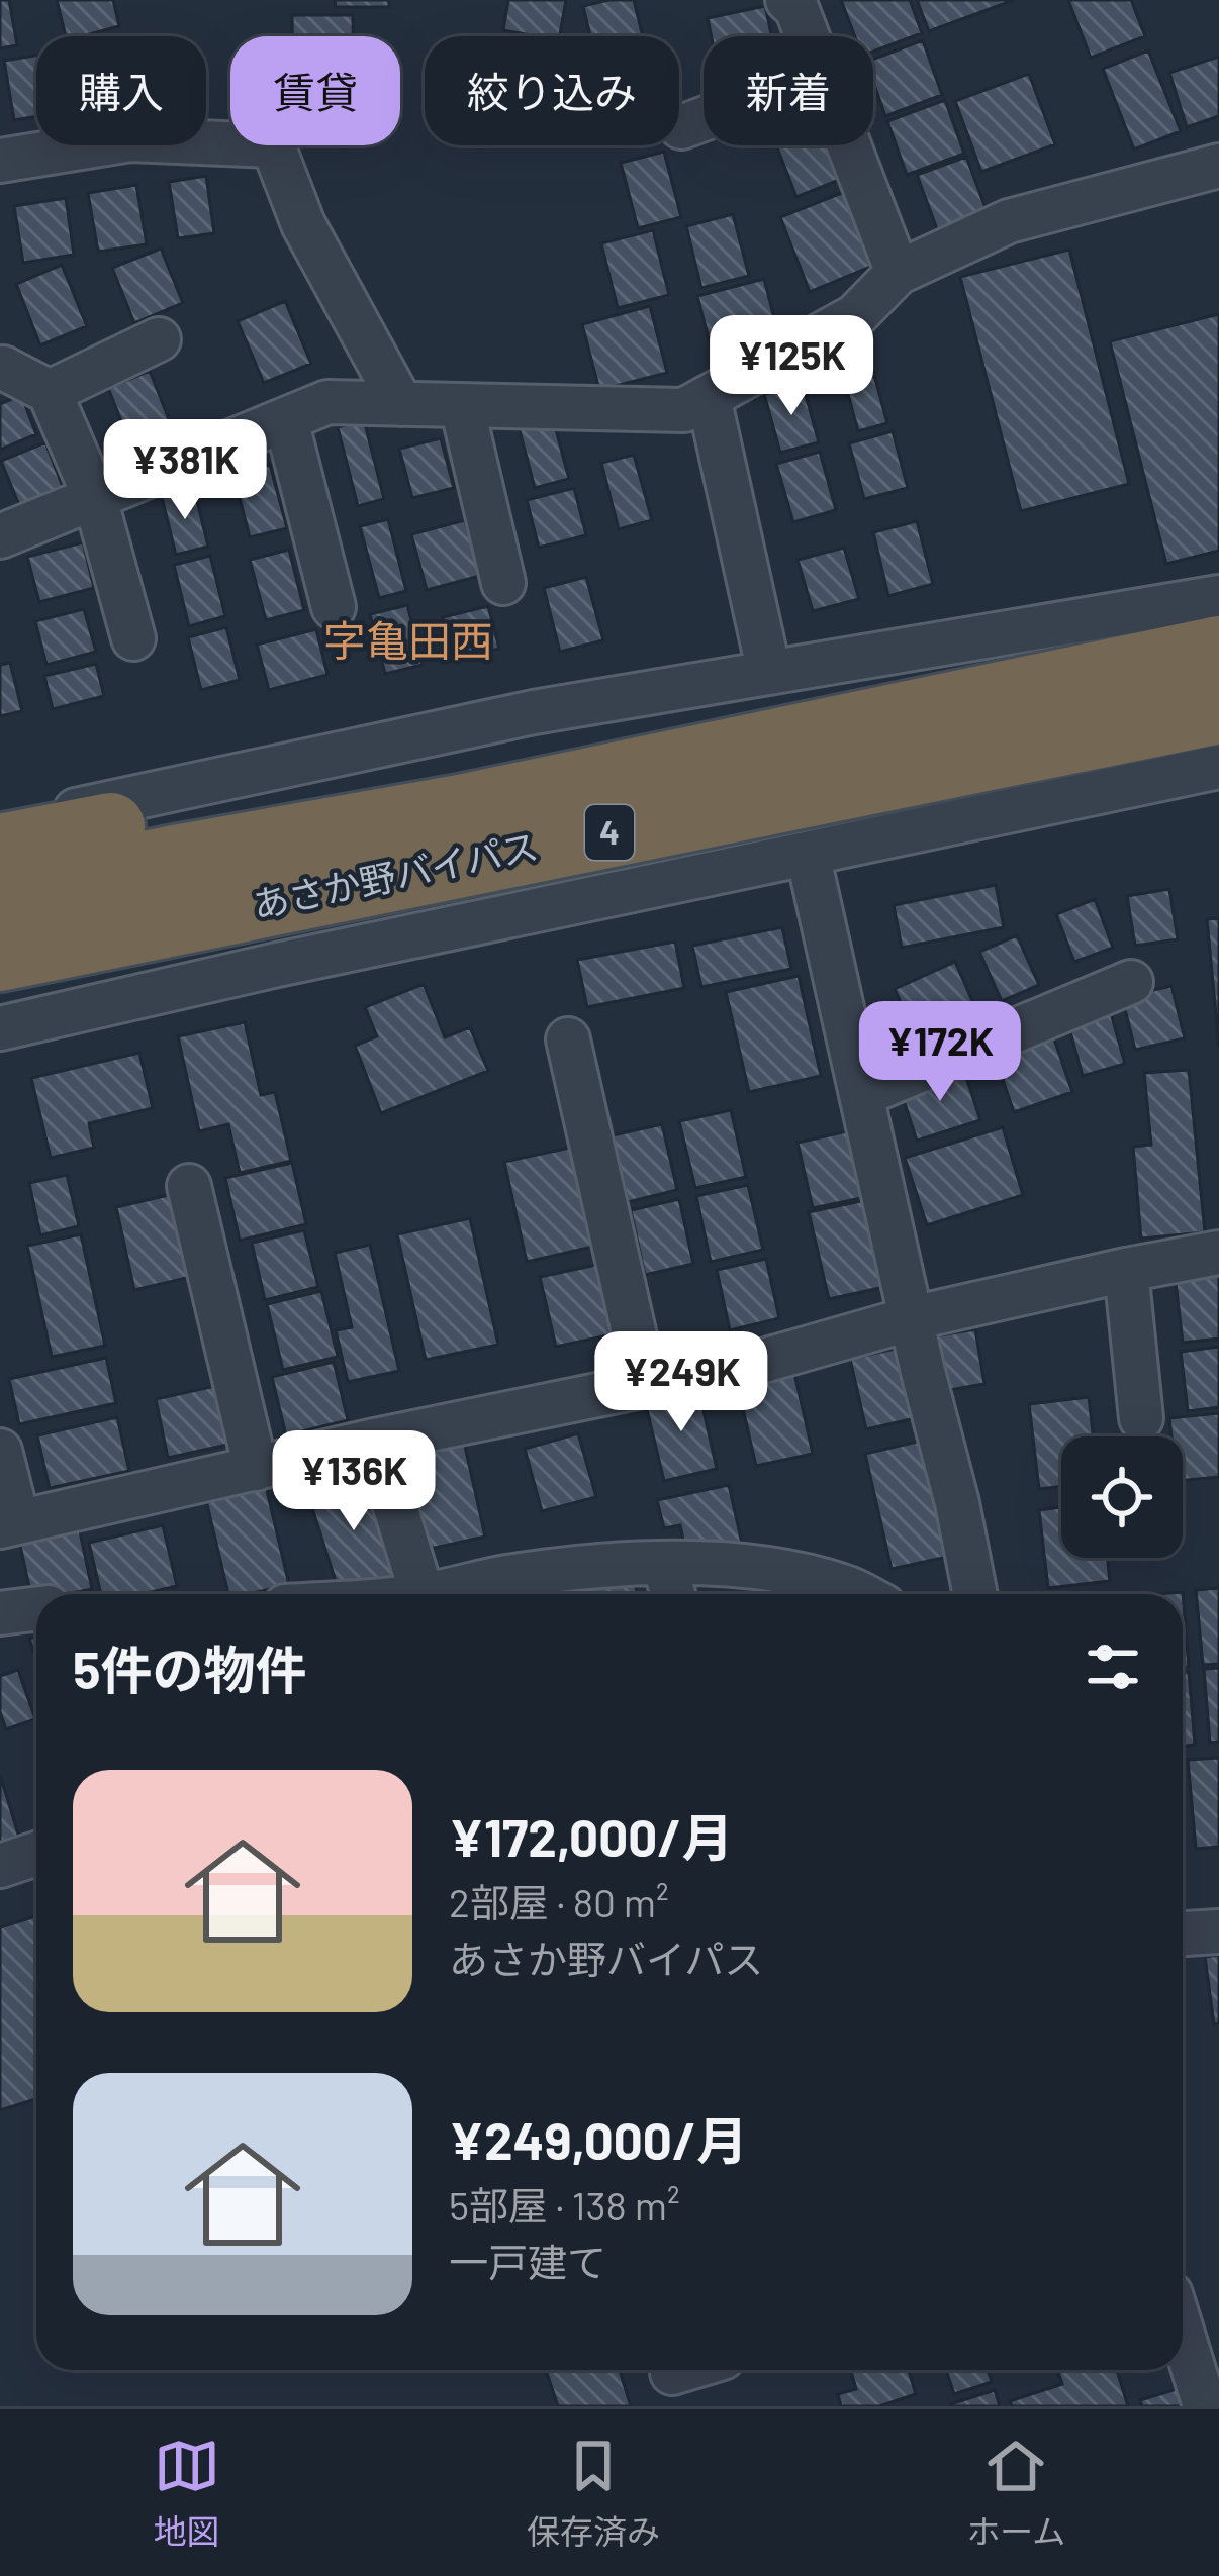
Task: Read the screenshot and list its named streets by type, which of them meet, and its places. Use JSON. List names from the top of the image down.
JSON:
{
  "streets": {
    "highway": ["4", "あさか野バイパス"]
  },
  "districts": ["字亀田西"],
  "page": {
    "chip": [
      "購入",
      "賃貸",
      "絞り込み",
      "新着"
    ],
    "price": [
      "¥125K",
      "¥381K",
      "¥172K",
      "¥249K",
      "¥136K"
    ],
    "heading": "5件の物件",
    "list": [
      {
        "name": "¥172,000/月",
        "note": "2部屋 · 80 m² · あさか野バイパス"
      },
      {
        "name": "¥249,000/月",
        "note": "5部屋 · 138 m² · 一戸建て"
      }
    ],
    "tabs": ["地図", "保存済み", "ホーム"]
  }
}
